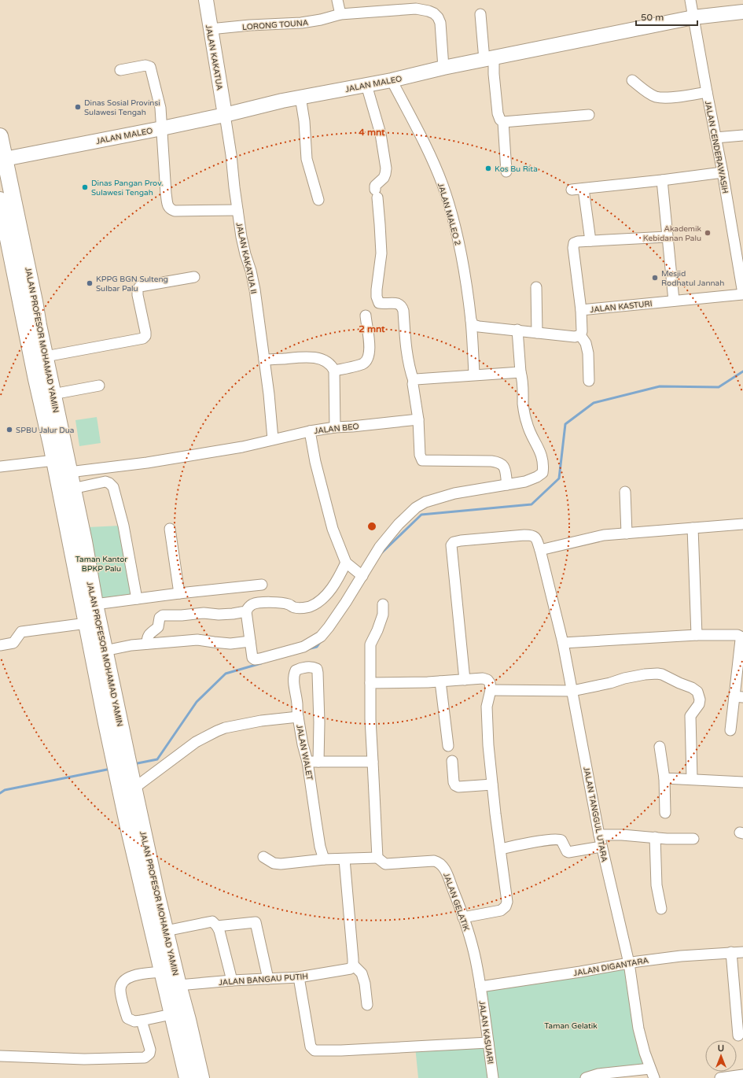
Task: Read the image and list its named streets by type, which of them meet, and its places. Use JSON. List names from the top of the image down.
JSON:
{
  "streets": {
    "main road": ["JALAN PROFESOR MOHAMAD YAMIN"],
    "street": [
      "LORONG TOUNA",
      "JALAN KAKATUA",
      "JALAN MALEO",
      "JALAN CENDERAWASIH",
      "JALAN MALEO 2",
      "JALAN KAKATUA II",
      "JALAN KASTURI",
      "JALAN BEO",
      "JALAN WALET",
      "JALAN TANGGUL UTARA",
      "JALAN GELATIK",
      "JALAN DIGANTARA",
      "JALAN BANGAU PUTIH",
      "JALAN KASUARI"
    ]
  },
  "crossings": [
    ["LORONG TOUNA", "JALAN KAKATUA"],
    ["LORONG TOUNA", "JALAN MALEO"],
    ["JALAN KAKATUA", "JALAN MALEO"],
    ["JALAN KAKATUA", "JALAN KAKATUA II"],
    ["JALAN MALEO", "JALAN CENDERAWASIH"],
    ["JALAN MALEO", "JALAN MALEO 2"],
    ["JALAN MALEO", "JALAN KAKATUA II"],
    ["JALAN MALEO", "JALAN PROFESOR MOHAMAD YAMIN"],
    ["JALAN CENDERAWASIH", "JALAN KASTURI"],
    ["JALAN KAKATUA II", "JALAN BEO"],
    ["JALAN PROFESOR MOHAMAD YAMIN", "JALAN BEO"],
    ["JALAN PROFESOR MOHAMAD YAMIN", "JALAN WALET"],
    ["JALAN PROFESOR MOHAMAD YAMIN", "JALAN BANGAU PUTIH"],
    ["JALAN TANGGUL UTARA", "JALAN DIGANTARA"],
    ["JALAN GELATIK", "JALAN DIGANTARA"],
    ["JALAN GELATIK", "JALAN KASUARI"],
    ["JALAN DIGANTARA", "JALAN KASUARI"]
  ],
  "parks": ["Taman Kantor BPKP Palu", "Taman Gelatik"],
  "places": [
    "Dinas Sosial Provinsi Sulawesi Tengah",
    "Kos Bu Rita",
    "Dinas Pangan Prov. Sulawesi Tengah",
    "Akademik Kebidanan Palu",
    "Mesjid Rodhatul Jannah",
    "KPPG BGN Sulteng Sulbar Palu",
    "SPBU Jalur Dua"
  ],
  "scale_bar": "50 m",
  "north": "top",
  "rings": ["4 mnt", "2 mnt"]
}
